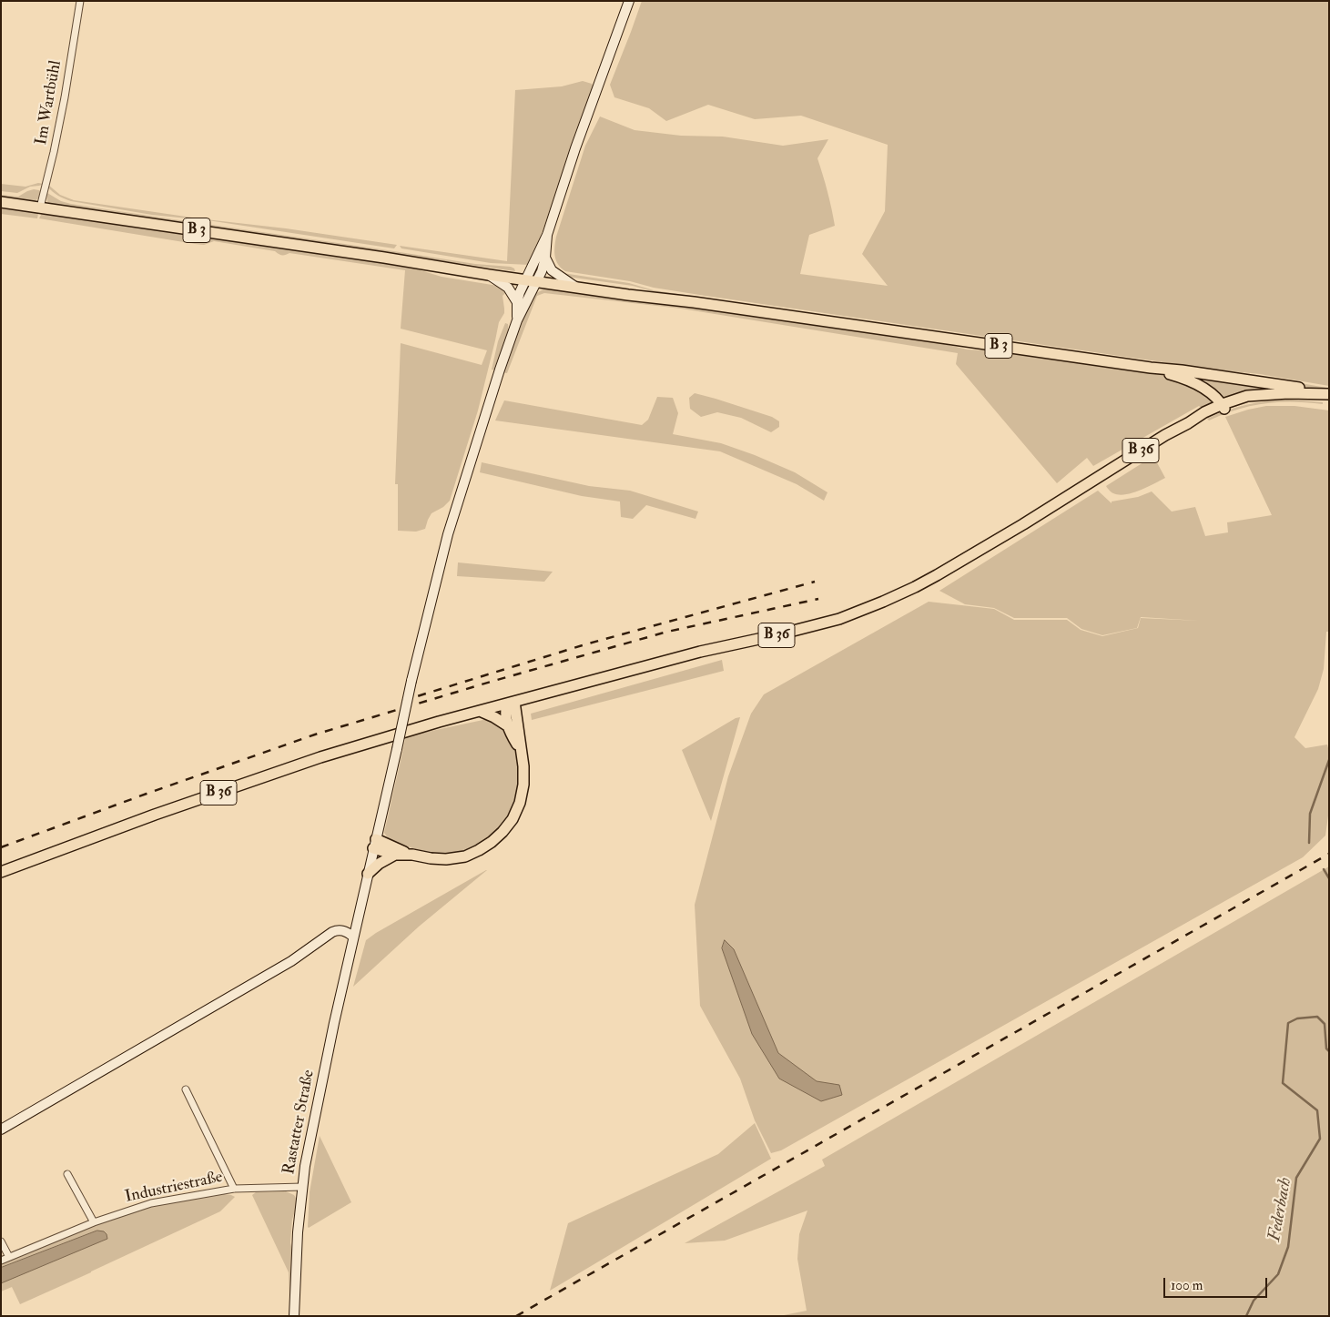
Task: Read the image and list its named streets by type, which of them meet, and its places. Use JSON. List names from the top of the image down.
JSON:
{
  "streets": {
    "main road": ["B 3", "B 36"],
    "street": ["Im Wartbühl", "Rastatter Straße", "Industriestraße"]
  },
  "crossings": [
    ["Im Wartbühl", "B 3"],
    ["B 3", "B 36"],
    ["Rastatter Straße", "Industriestraße"]
  ],
  "water": ["Federbach"],
  "scale_bar": "100 m"
}
